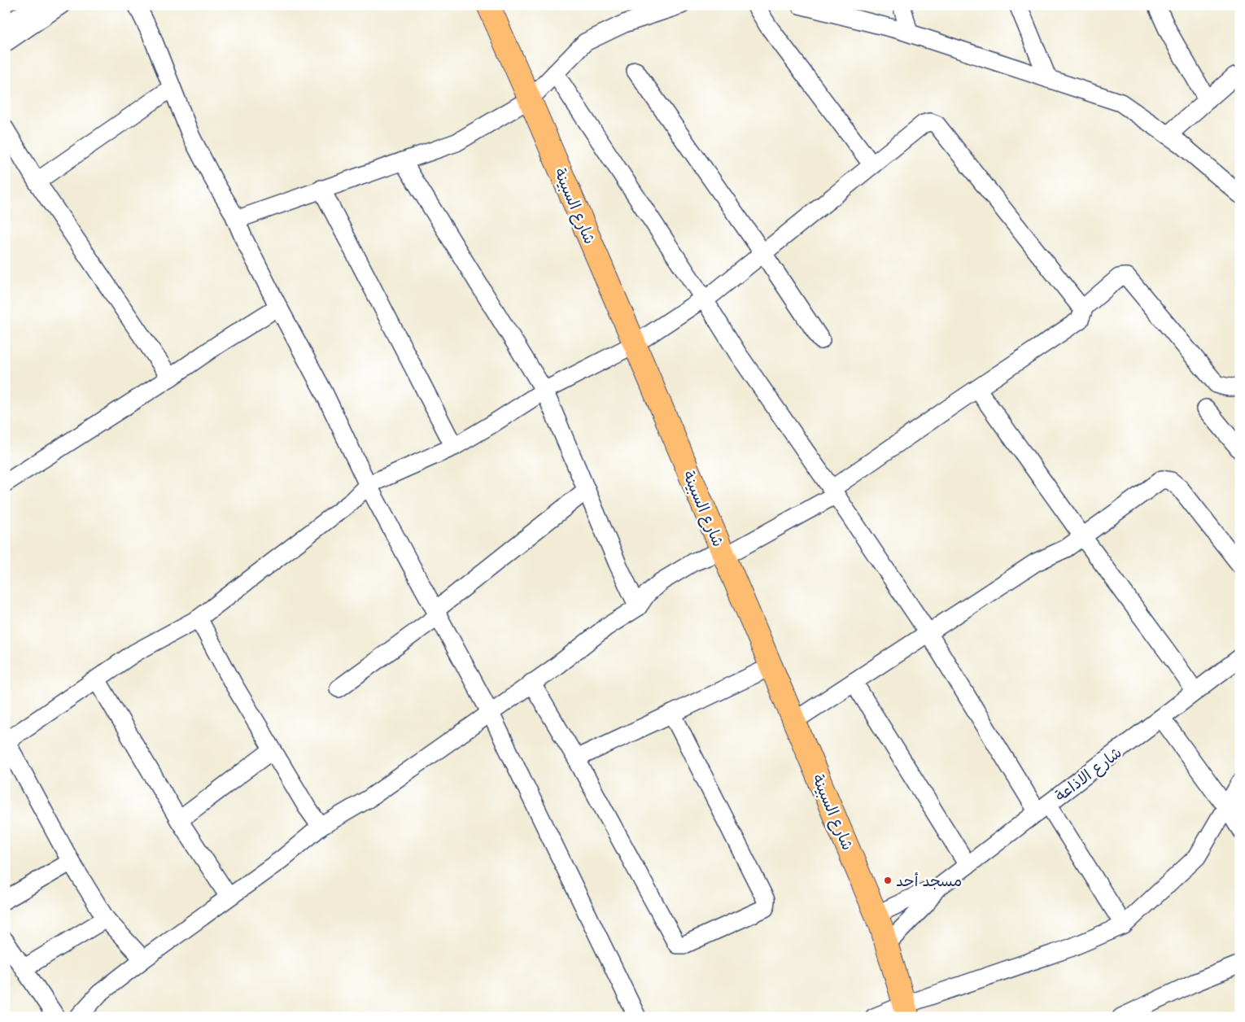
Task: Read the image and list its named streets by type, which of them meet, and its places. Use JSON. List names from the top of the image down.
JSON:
{
  "streets": {
    "main road": ["شارع السبينة"],
    "street": ["شارع الاذاعة"]
  },
  "crossings": [
    ["شارع السبينة", "شارع الاذاعة"]
  ],
  "places": ["مسجد أحد"]
}
